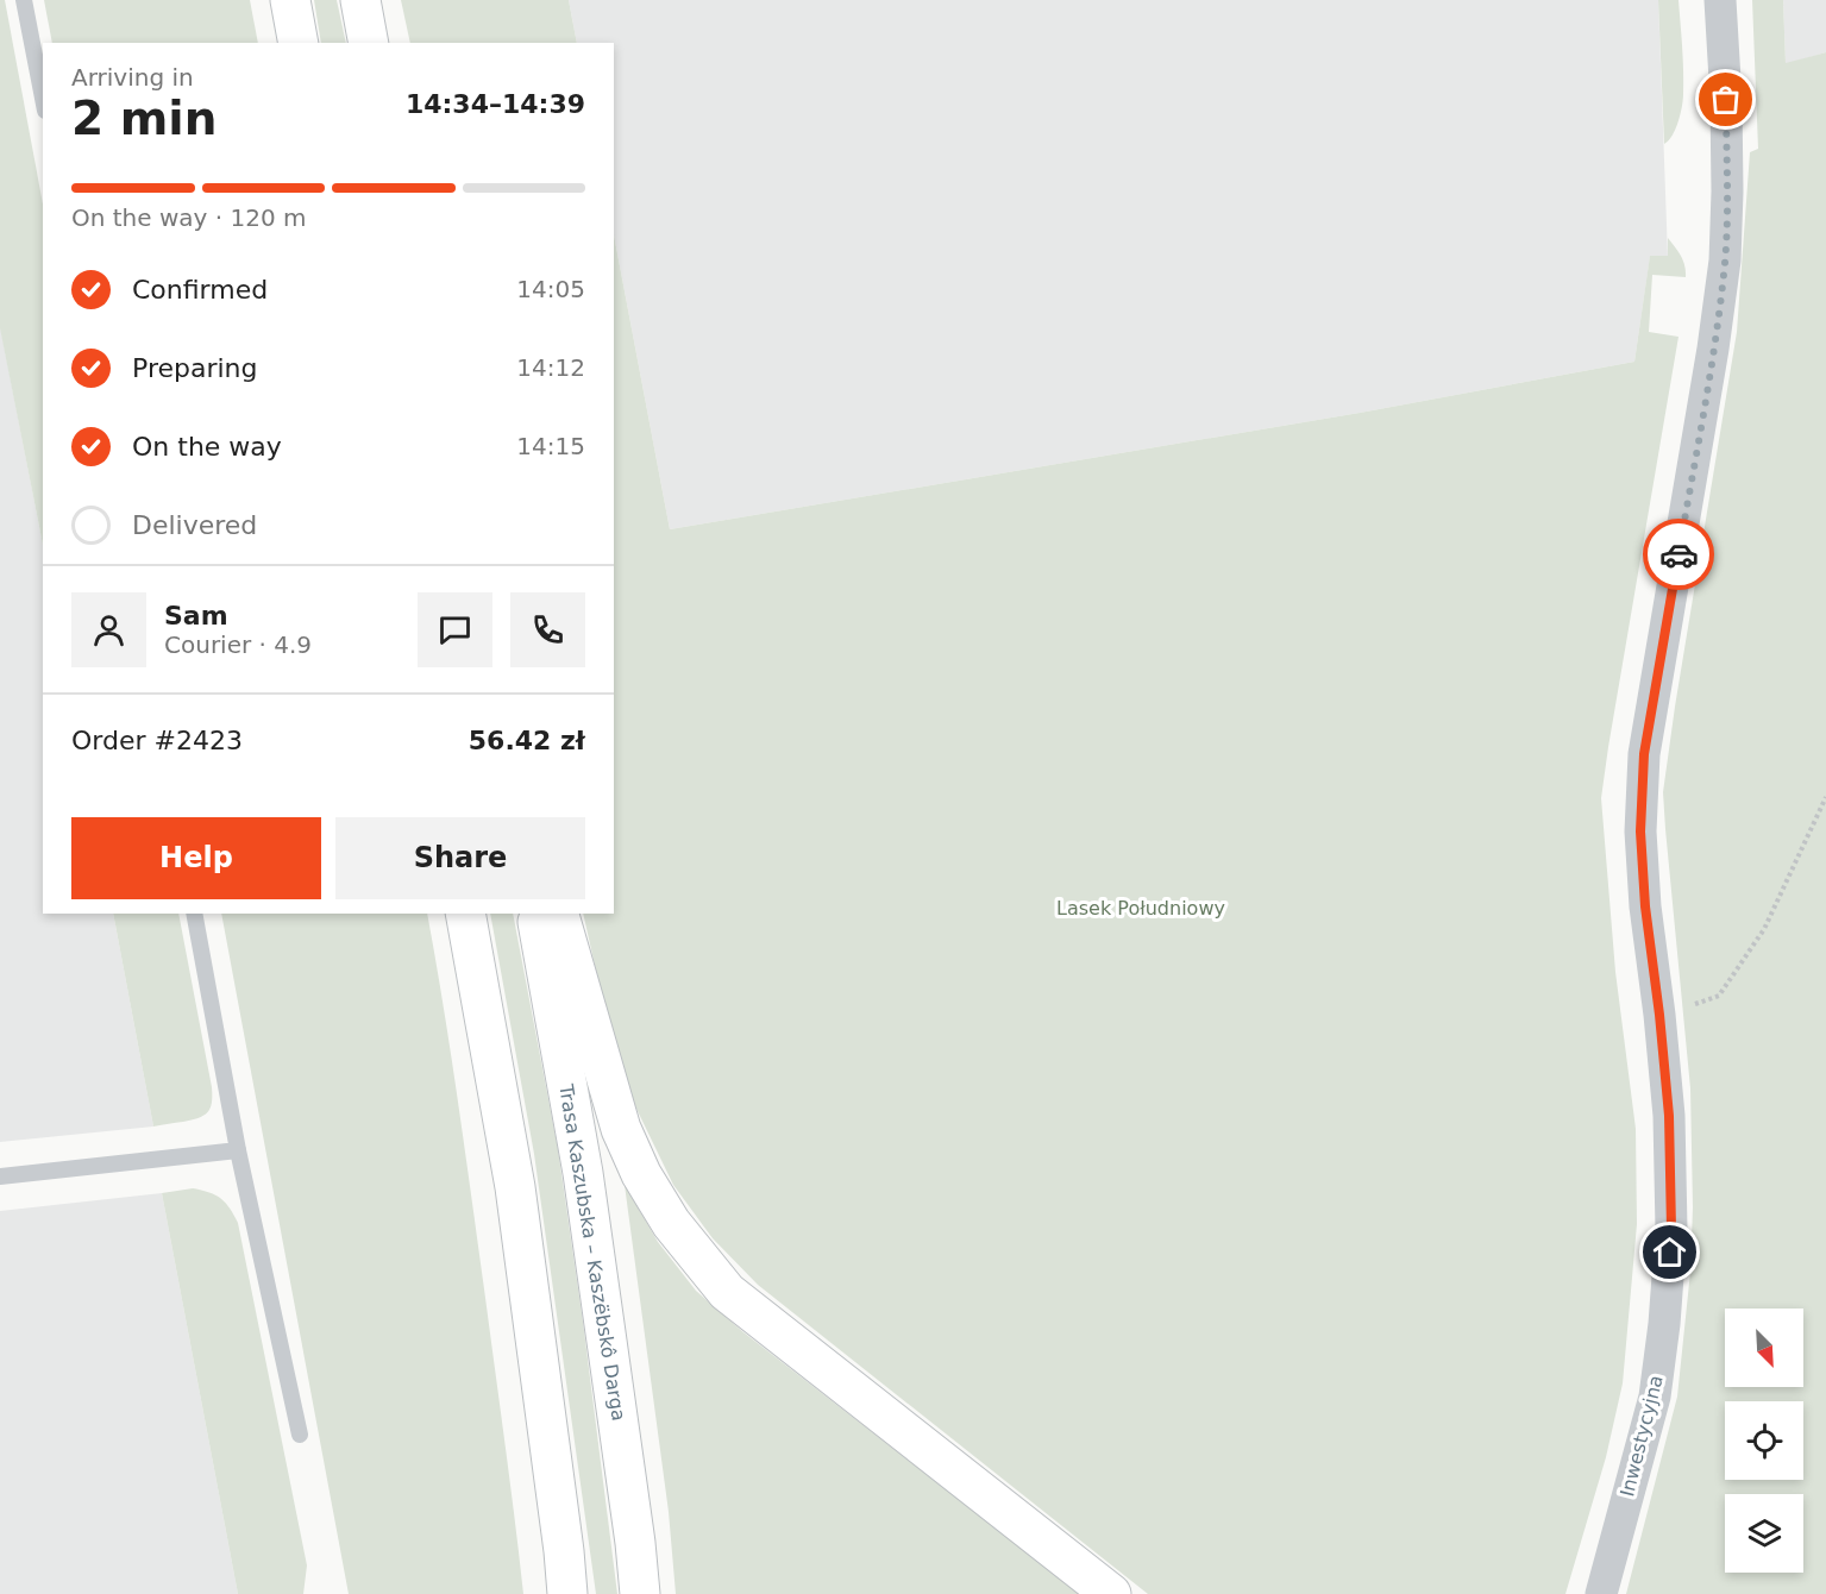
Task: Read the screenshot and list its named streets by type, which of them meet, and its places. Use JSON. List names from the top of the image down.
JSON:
{
  "streets": {
    "highway": ["Trasa Kaszubska – Kaszëbskô Darga"],
    "street": ["Inwestycyjna"]
  },
  "parks": ["Lasek Południowy"],
  "north": "bottom right",
  "page": {
    "heading": ["2 min", "Arriving in", "14:34–14:39"],
    "panel": [
      "Sam",
      "Courier · 4.9",
      "Order #2423",
      "56.42 zł"
    ],
    "bar": "On the way · 120 m",
    "list": [
      ["Confirmed", "14:05"],
      ["Preparing", "14:12"],
      ["On the way", "14:15"],
      "Delivered"
    ],
    "buttons": ["Help", "Share"]
  }
}
